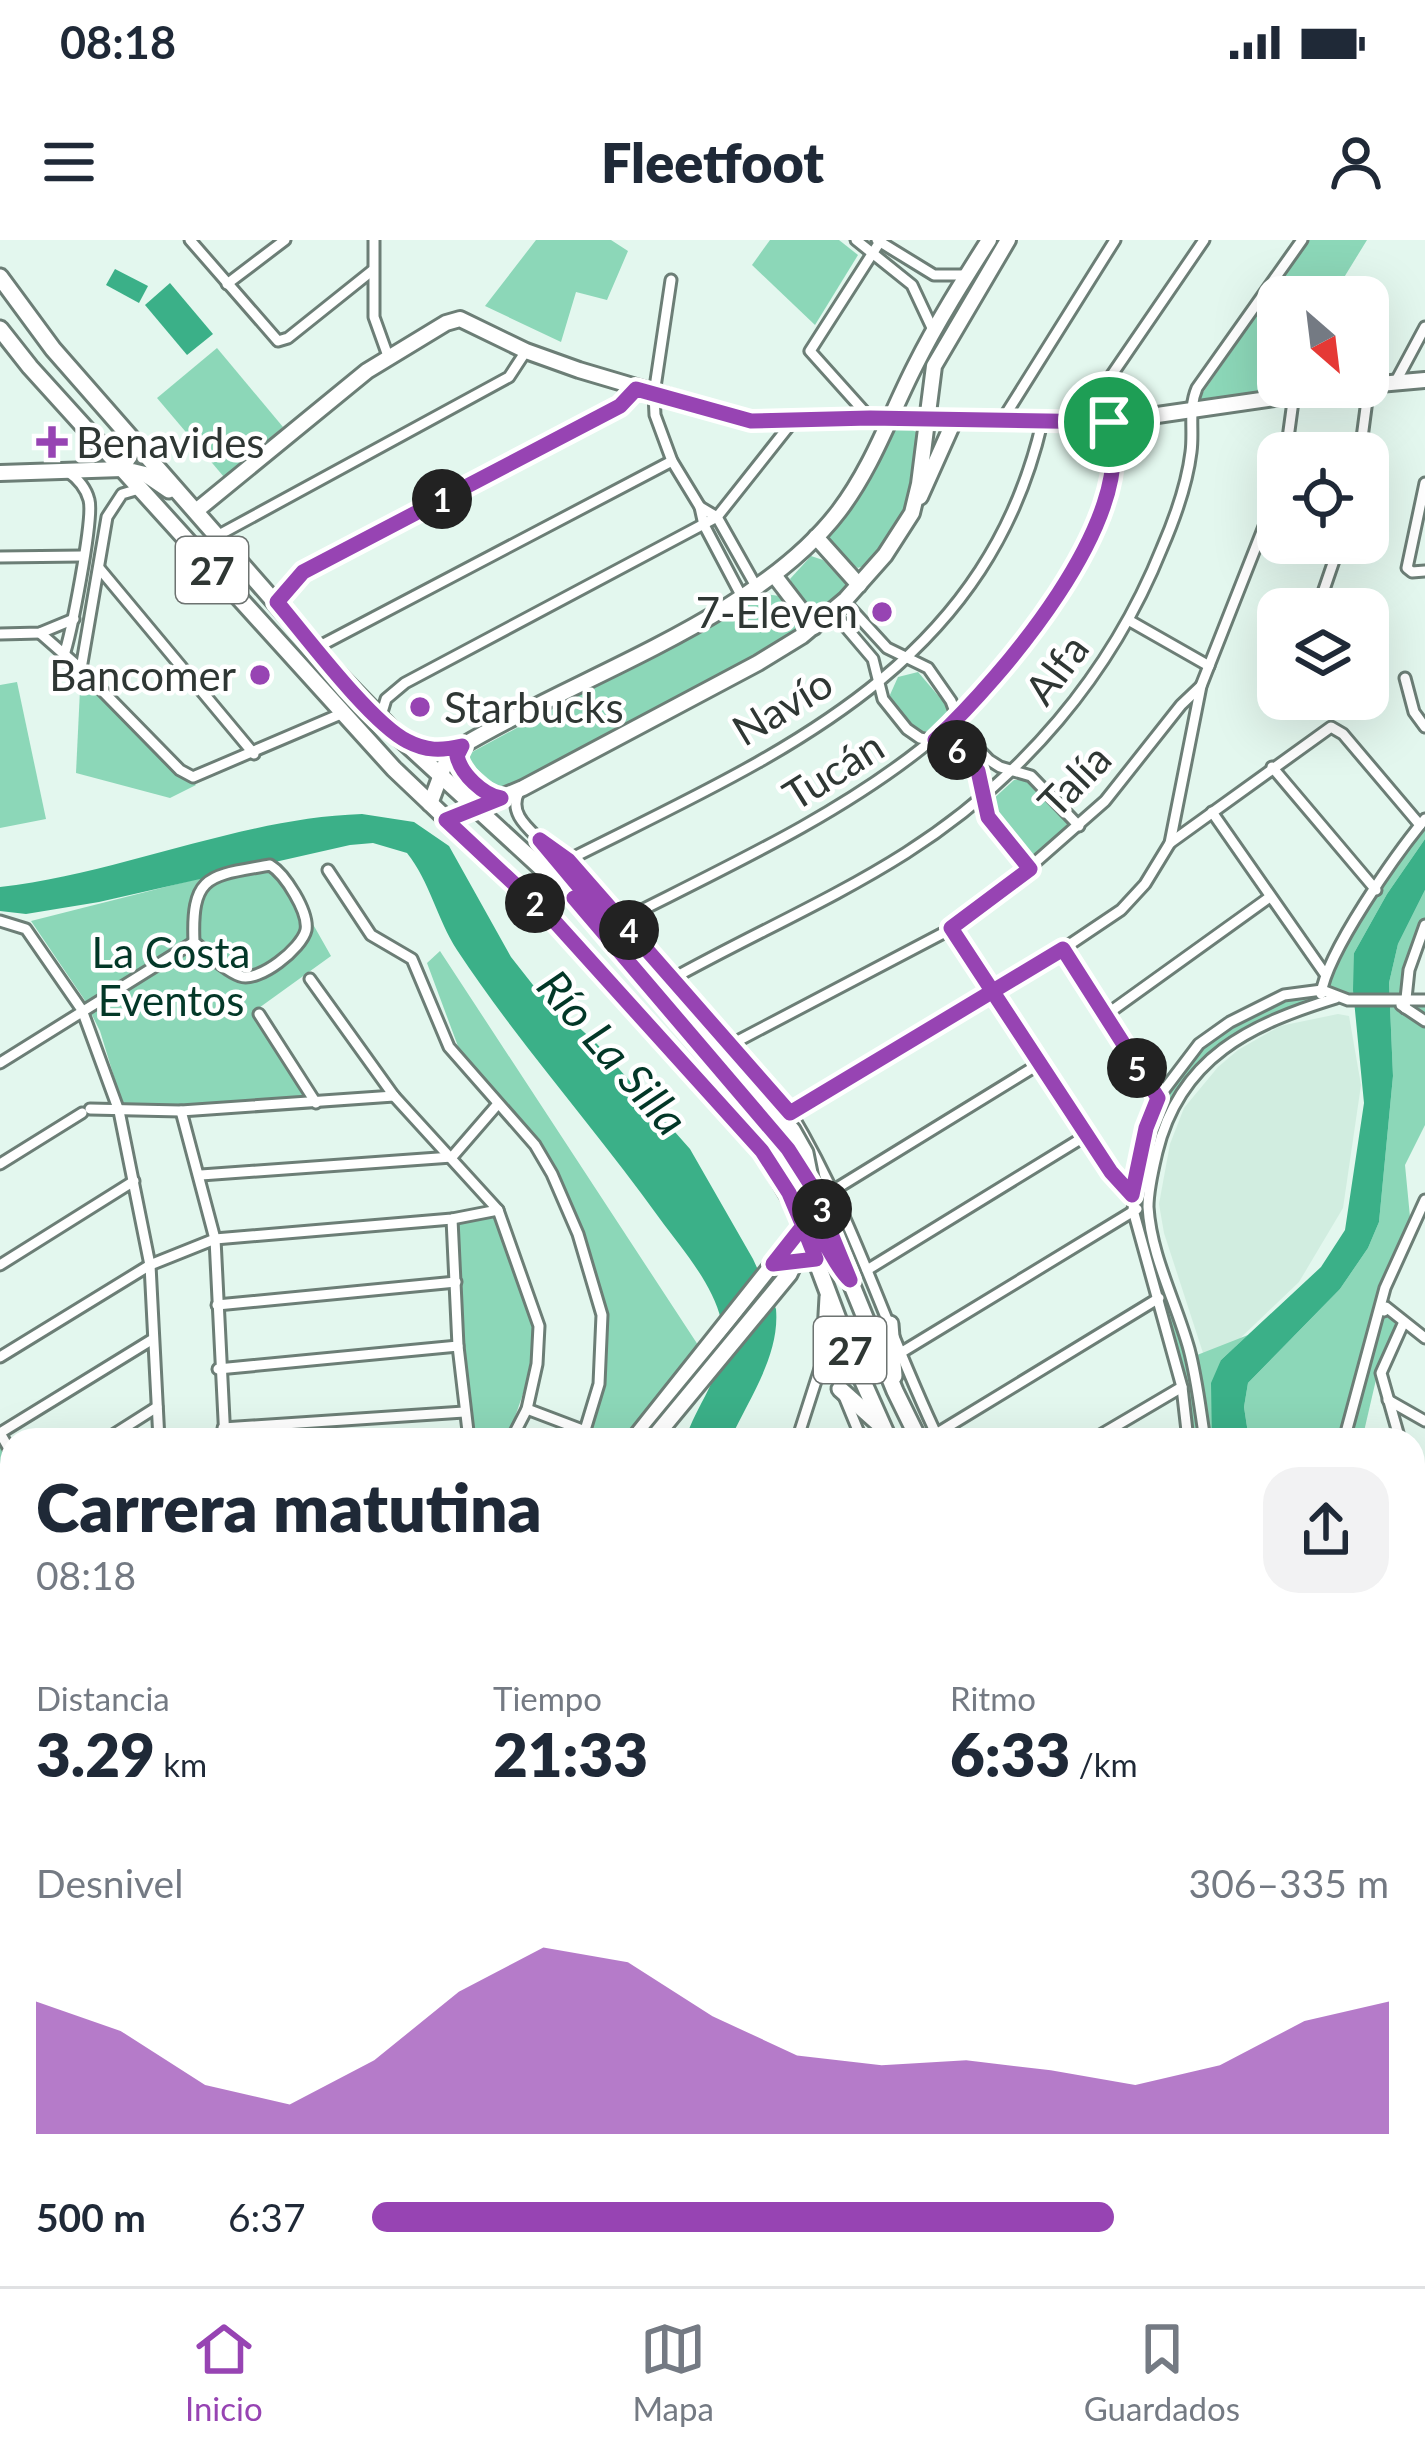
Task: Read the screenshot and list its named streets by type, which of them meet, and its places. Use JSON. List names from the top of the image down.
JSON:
{
  "streets": {
    "main road": ["27"],
    "street": [
      "Alfa",
      "Navío",
      "Tucán",
      "Talía"
    ]
  },
  "water": ["Río La Silla"],
  "parks": ["La Costa Eventos"],
  "places": {
    "health": ["Benavides"],
    "other": ["7-Eleven", "Bancomer", "Starbucks"]
  },
  "north": "bottom right",
  "page": {
    "status": "08:18",
    "header": "Fleetfoot",
    "pins": [
      "1",
      "6",
      "2",
      "4",
      "5",
      "3"
    ],
    "heading": ["Carrera matutina", "08:18"],
    "stats": [
      ["Distancia", "3.29 km"],
      ["Tiempo", "21:33"],
      ["Ritmo", "6:33 /km"]
    ],
    "chart": ["Desnivel", "306–335 m"],
    "list": [
      {
        "name": "500 m",
        "note": "6:37"
      }
    ],
    "tabs": ["Inicio", "Mapa", "Guardados"]
  }
}
